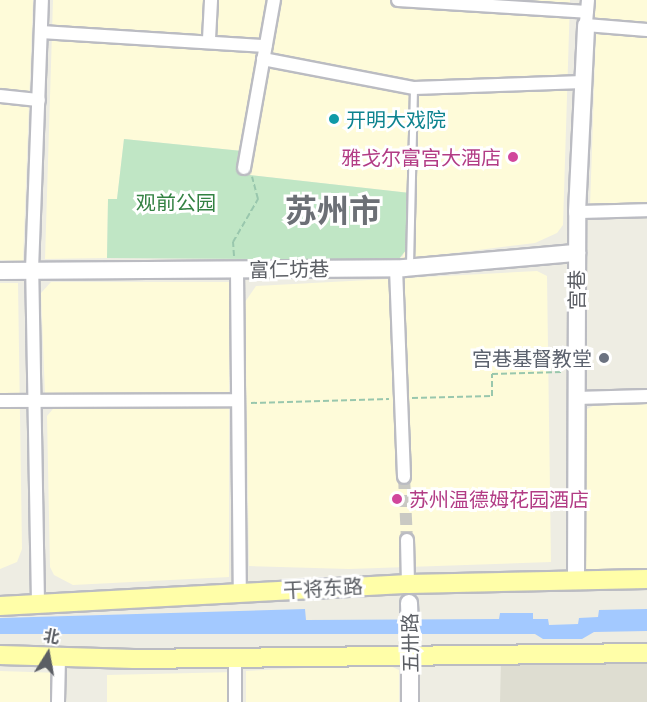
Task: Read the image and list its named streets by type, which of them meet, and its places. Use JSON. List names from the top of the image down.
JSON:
{
  "streets": {
    "main road": ["干将东路"],
    "street": ["富仁坊巷", "宫巷", "五卅路"]
  },
  "crossings": [
    ["富仁坊巷", "宫巷"],
    ["宫巷", "干将东路"],
    ["干将东路", "五卅路"]
  ],
  "districts": ["苏州市"],
  "parks": ["观前公园"],
  "places": [
    "开明大戏院",
    "雅戈尔富宫大酒店",
    "宫巷基督教堂",
    "苏州温德姆花园酒店"
  ],
  "north": "top"
}
